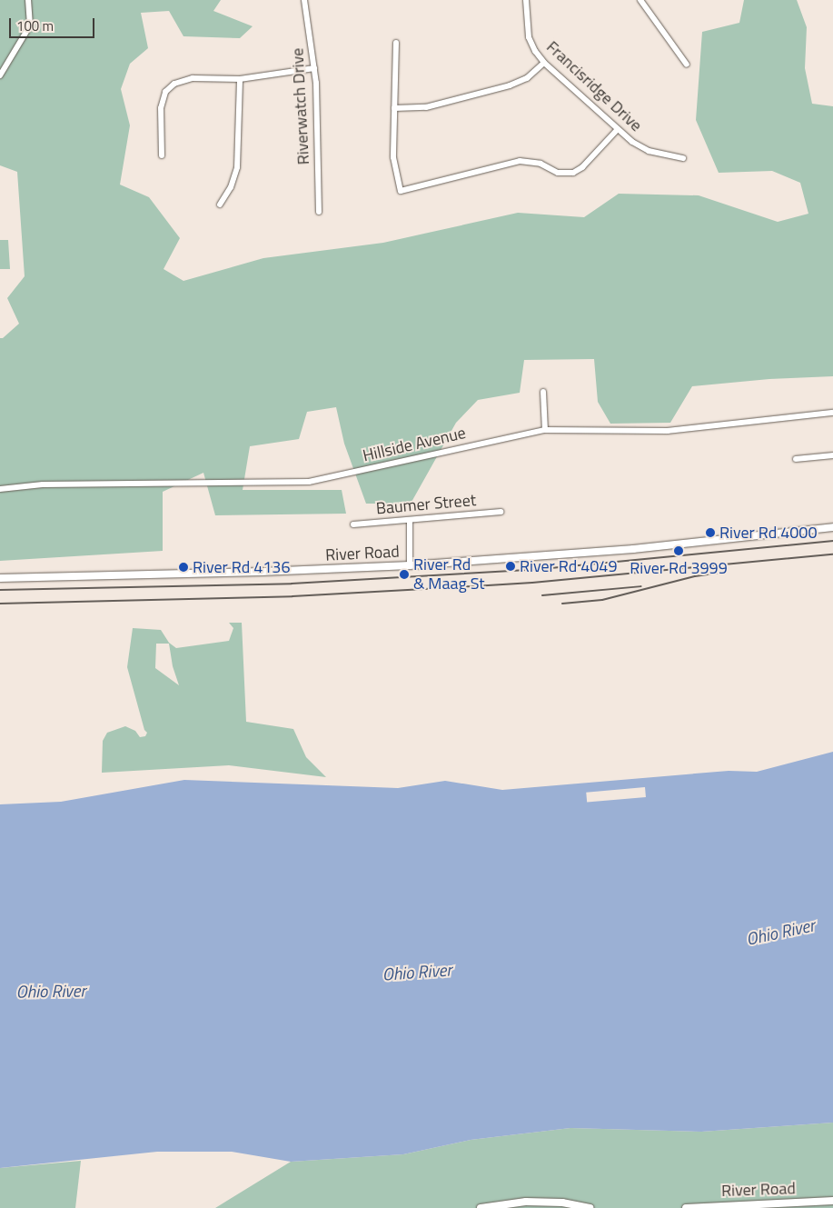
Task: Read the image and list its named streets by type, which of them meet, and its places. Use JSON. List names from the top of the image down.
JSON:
{
  "streets": {
    "main road": ["River Road"],
    "street": [
      "Francisridge Drive",
      "Riverwatch Drive",
      "Hillside Avenue",
      "Baumer Street"
    ]
  },
  "water": ["Ohio River"],
  "places": [
    "River Rd 4000",
    "River Rd 3999",
    "River Rd 4049",
    "River Rd 4136",
    "River Rd & Maag St"
  ],
  "scale_bar": "100 m"
}
